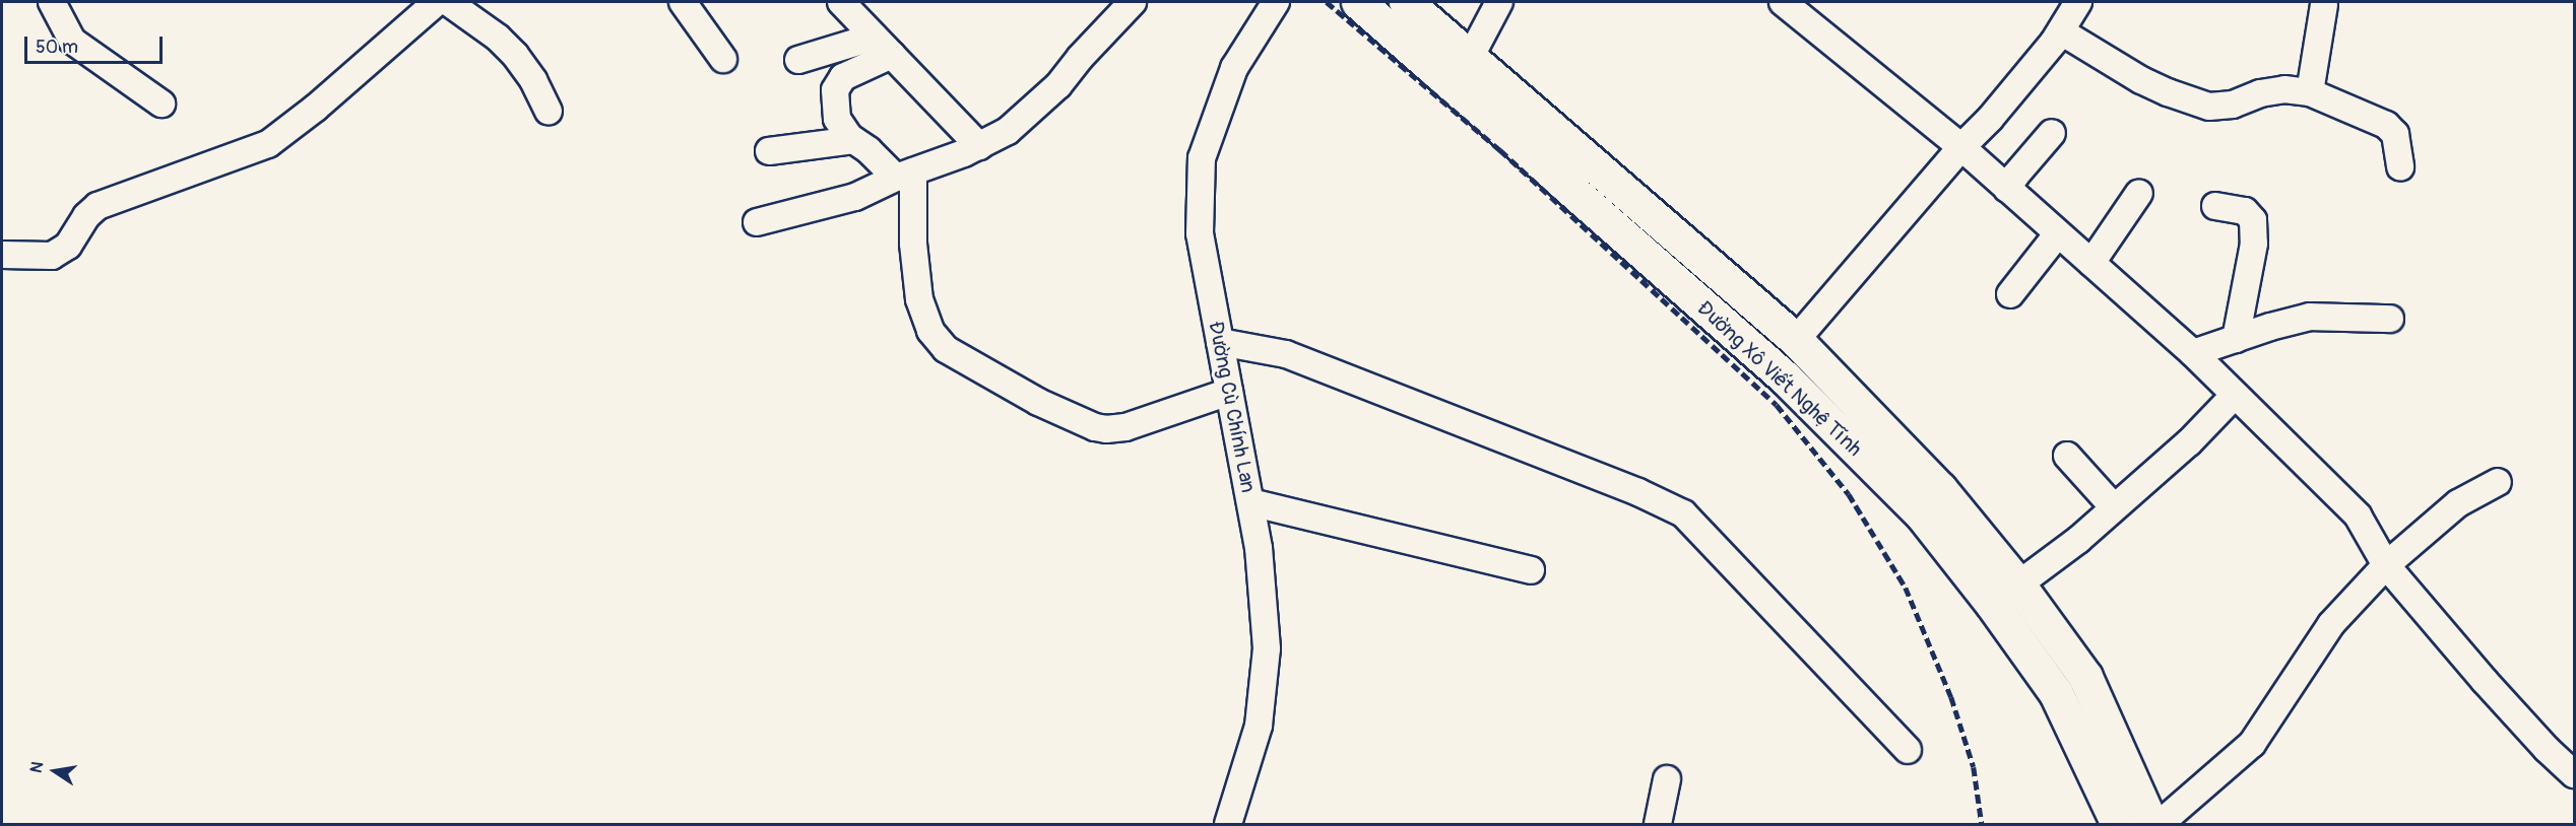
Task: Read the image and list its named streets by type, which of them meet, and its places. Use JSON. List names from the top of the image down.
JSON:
{
  "streets": {
    "highway": ["Đường Xô Viết Nghệ Tĩnh"],
    "street": ["Đường Cù Chính Lan"]
  },
  "scale_bar": "50 m",
  "north": "left"
}
